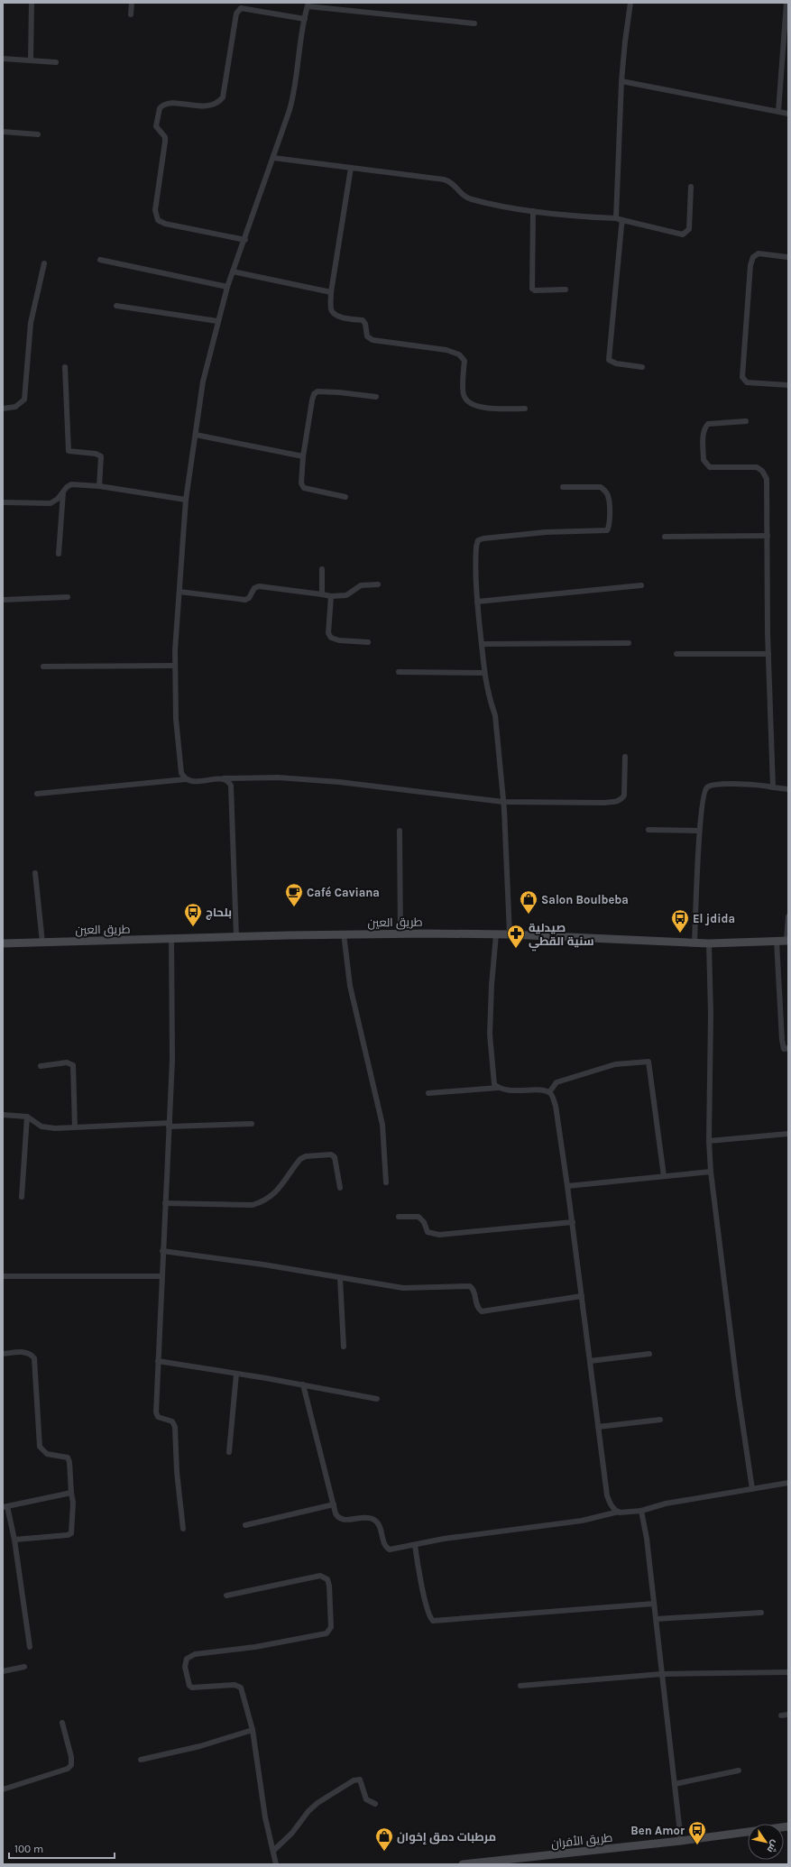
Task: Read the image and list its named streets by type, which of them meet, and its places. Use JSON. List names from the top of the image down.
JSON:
{
  "streets": {
    "main road": ["طريق العين", "طريق الأفران"]
  },
  "places": {
    "cafe": ["Café Caviana"],
    "shop": ["Salon Boulbeba", "مرطبات دمق إخوان"],
    "bus stop": ["بلحاج", "El jdida", "Ben Amor"],
    "pharmacy": ["صيدلية سنية القطي"]
  },
  "scale_bar": "100 m",
  "north": "bottom right"
}
